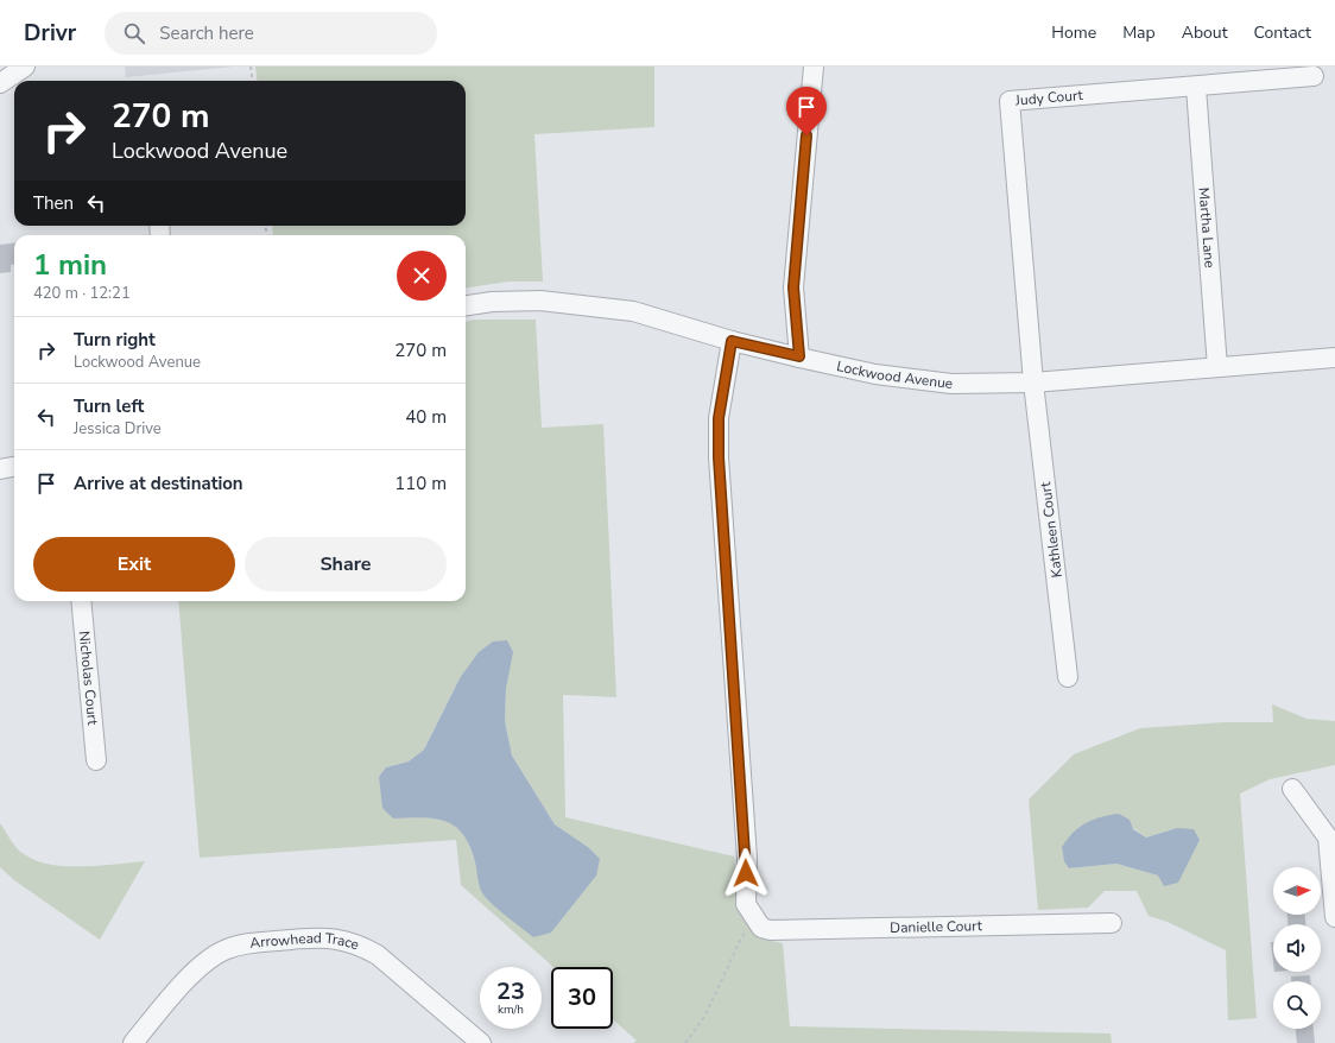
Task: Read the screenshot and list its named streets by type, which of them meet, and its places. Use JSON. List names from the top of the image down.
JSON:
{
  "streets": {
    "street": [
      "Judy Court",
      "Martha Lane",
      "Lockwood Avenue",
      "Kathleen Court",
      "Nicholas Court",
      "Danielle Court",
      "Arrowhead Trace"
    ]
  },
  "crossings": [
    ["Judy Court", "Martha Lane"],
    ["Judy Court", "Lockwood Avenue"],
    ["Judy Court", "Kathleen Court"],
    ["Martha Lane", "Lockwood Avenue"],
    ["Lockwood Avenue", "Kathleen Court"]
  ],
  "north": "right",
  "page": {
    "header": "Drivr",
    "search": "Search here",
    "nav": [
      "Home",
      "Map",
      "About",
      "Contact"
    ],
    "turn": ["270 m", "Lockwood Avenue"],
    "then": "Then",
    "heading": ["1 min", "420 m · 12:21"],
    "list": [
      {
        "name": "Turn right",
        "note": "Lockwood Avenue",
        "value": "270 m"
      },
      {
        "name": "Turn left",
        "note": "Jessica Drive",
        "value": "40 m"
      },
      {
        "name": "Arrive at destination",
        "value": "110 m"
      }
    ],
    "buttons": ["Exit", "Share"],
    "speed": "23 km/h",
    "limit": "30"
  }
}
